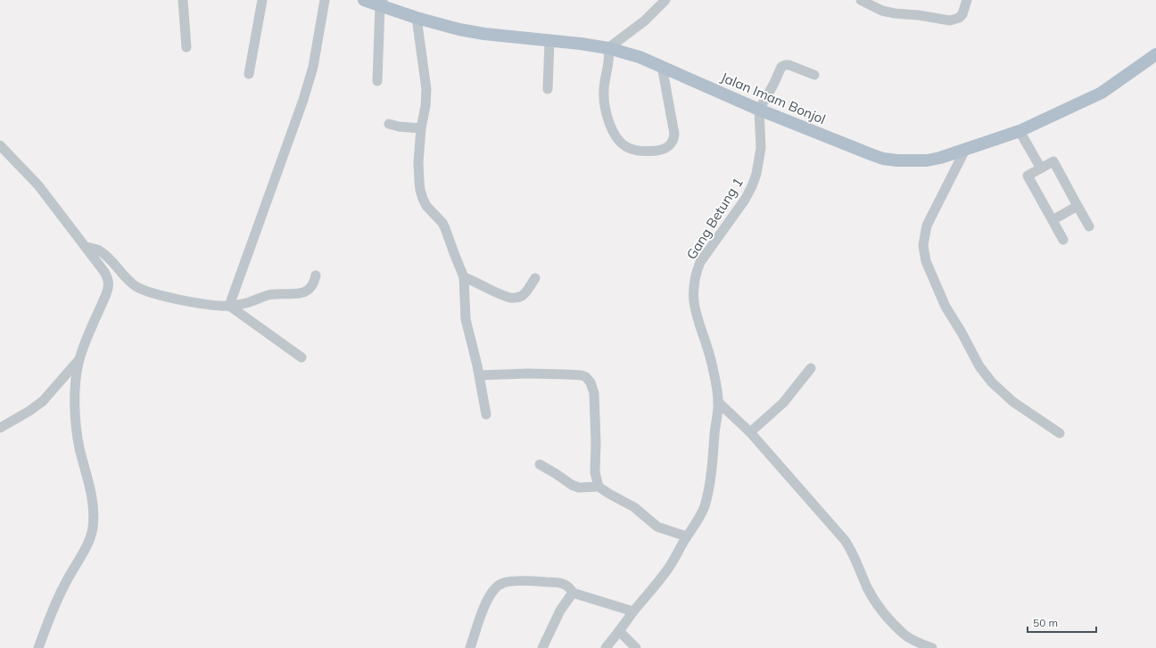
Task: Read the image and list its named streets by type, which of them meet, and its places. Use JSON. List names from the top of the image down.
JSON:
{
  "streets": {
    "main road": ["Jalan Imam Bonjol"],
    "street": ["Gang Betung 1"]
  },
  "crossings": [
    ["Jalan Imam Bonjol", "Gang Betung 1"]
  ],
  "scale_bar": "50 m"
}
